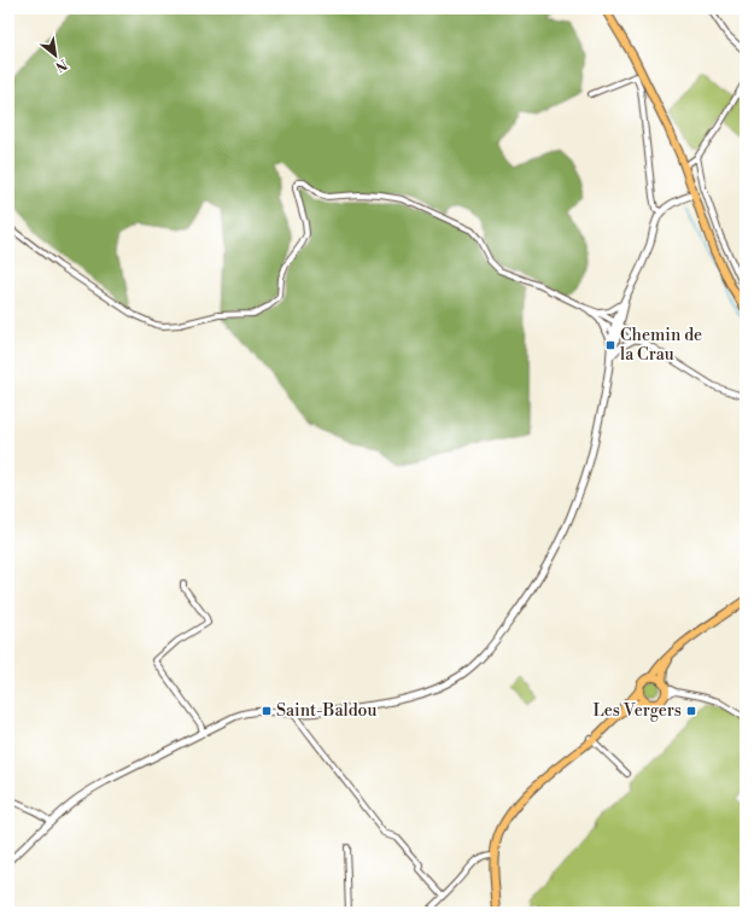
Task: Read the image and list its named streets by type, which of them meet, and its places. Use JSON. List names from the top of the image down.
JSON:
{
  "places": {
    "transit": ["Chemin de la Crau", "Saint-Baldou", "Les Vergers"]
  },
  "north": "bottom right"
}
